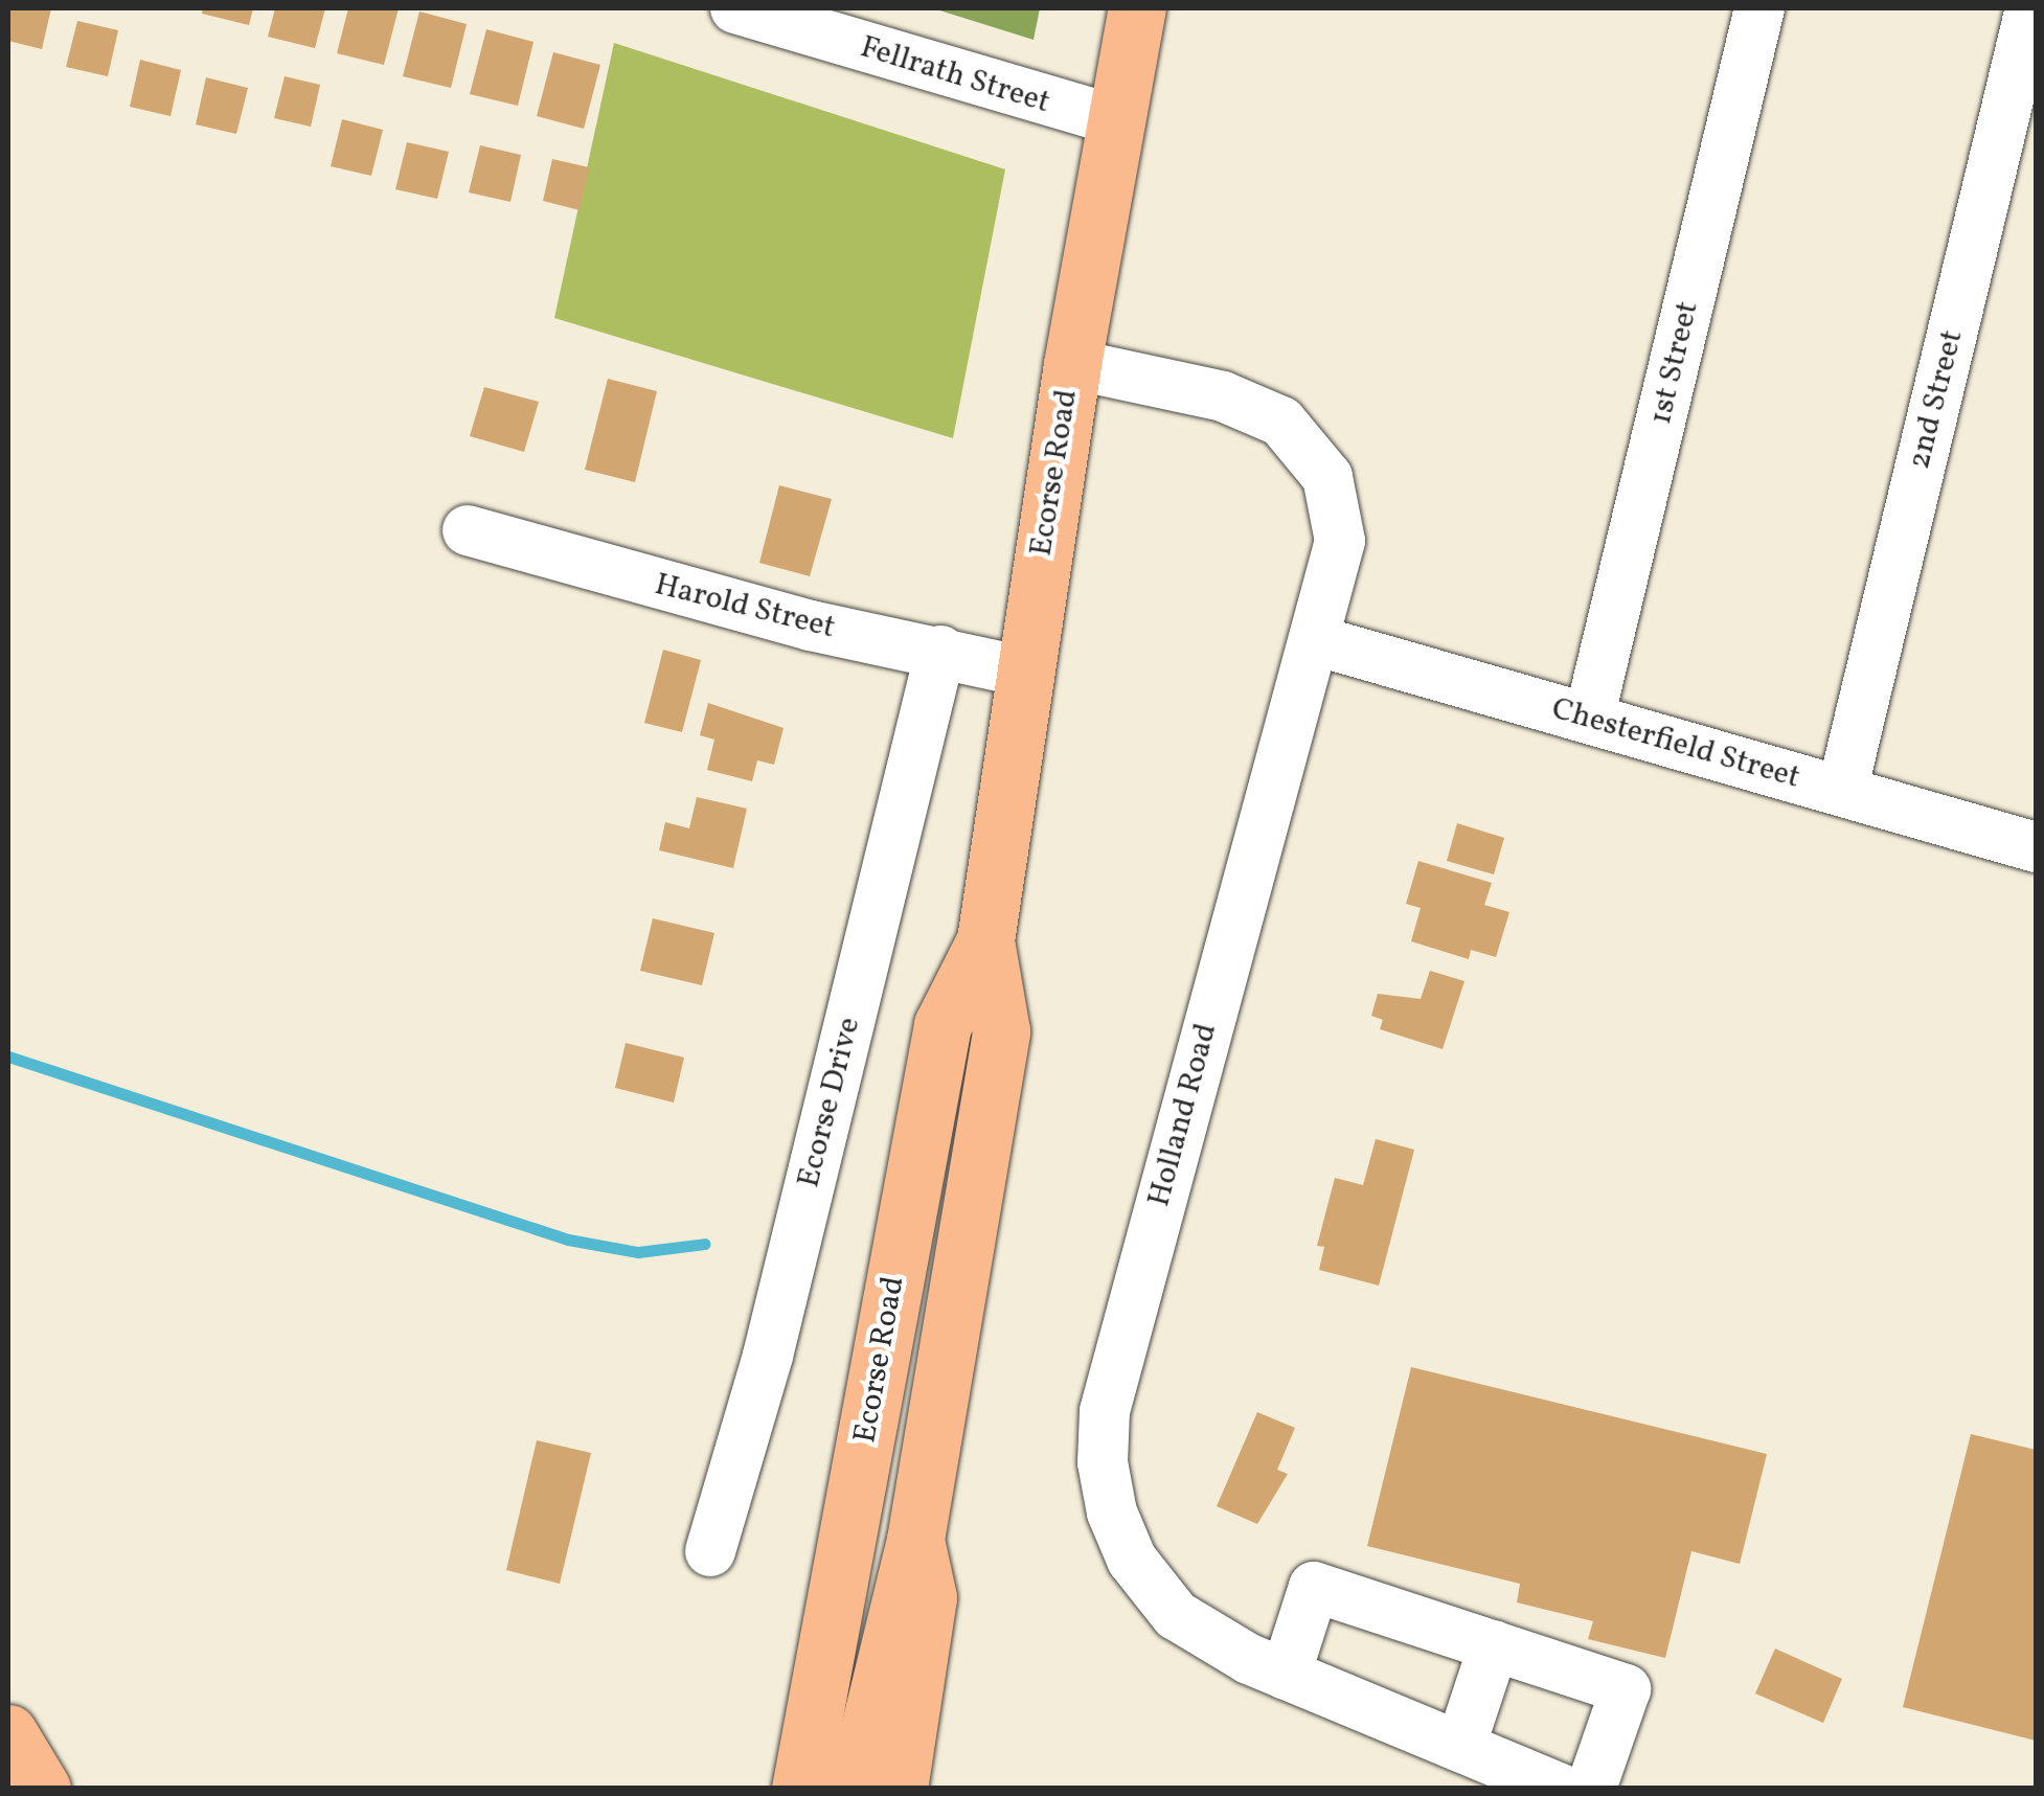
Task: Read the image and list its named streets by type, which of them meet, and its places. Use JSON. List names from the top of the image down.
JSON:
{
  "streets": {
    "main road": ["Ecorse Road"],
    "street": [
      "Fellrath Street",
      "1st Street",
      "2nd Street",
      "Harold Street",
      "Chesterfield Street",
      "Ecorse Drive",
      "Holland Road"
    ]
  },
  "crossings": [
    ["Fellrath Street", "Ecorse Road"],
    ["1st Street", "Chesterfield Street"],
    ["2nd Street", "Chesterfield Street"],
    ["Ecorse Road", "Harold Street"],
    ["Ecorse Road", "Holland Road"],
    ["Harold Street", "Ecorse Drive"],
    ["Chesterfield Street", "Holland Road"]
  ]
}
